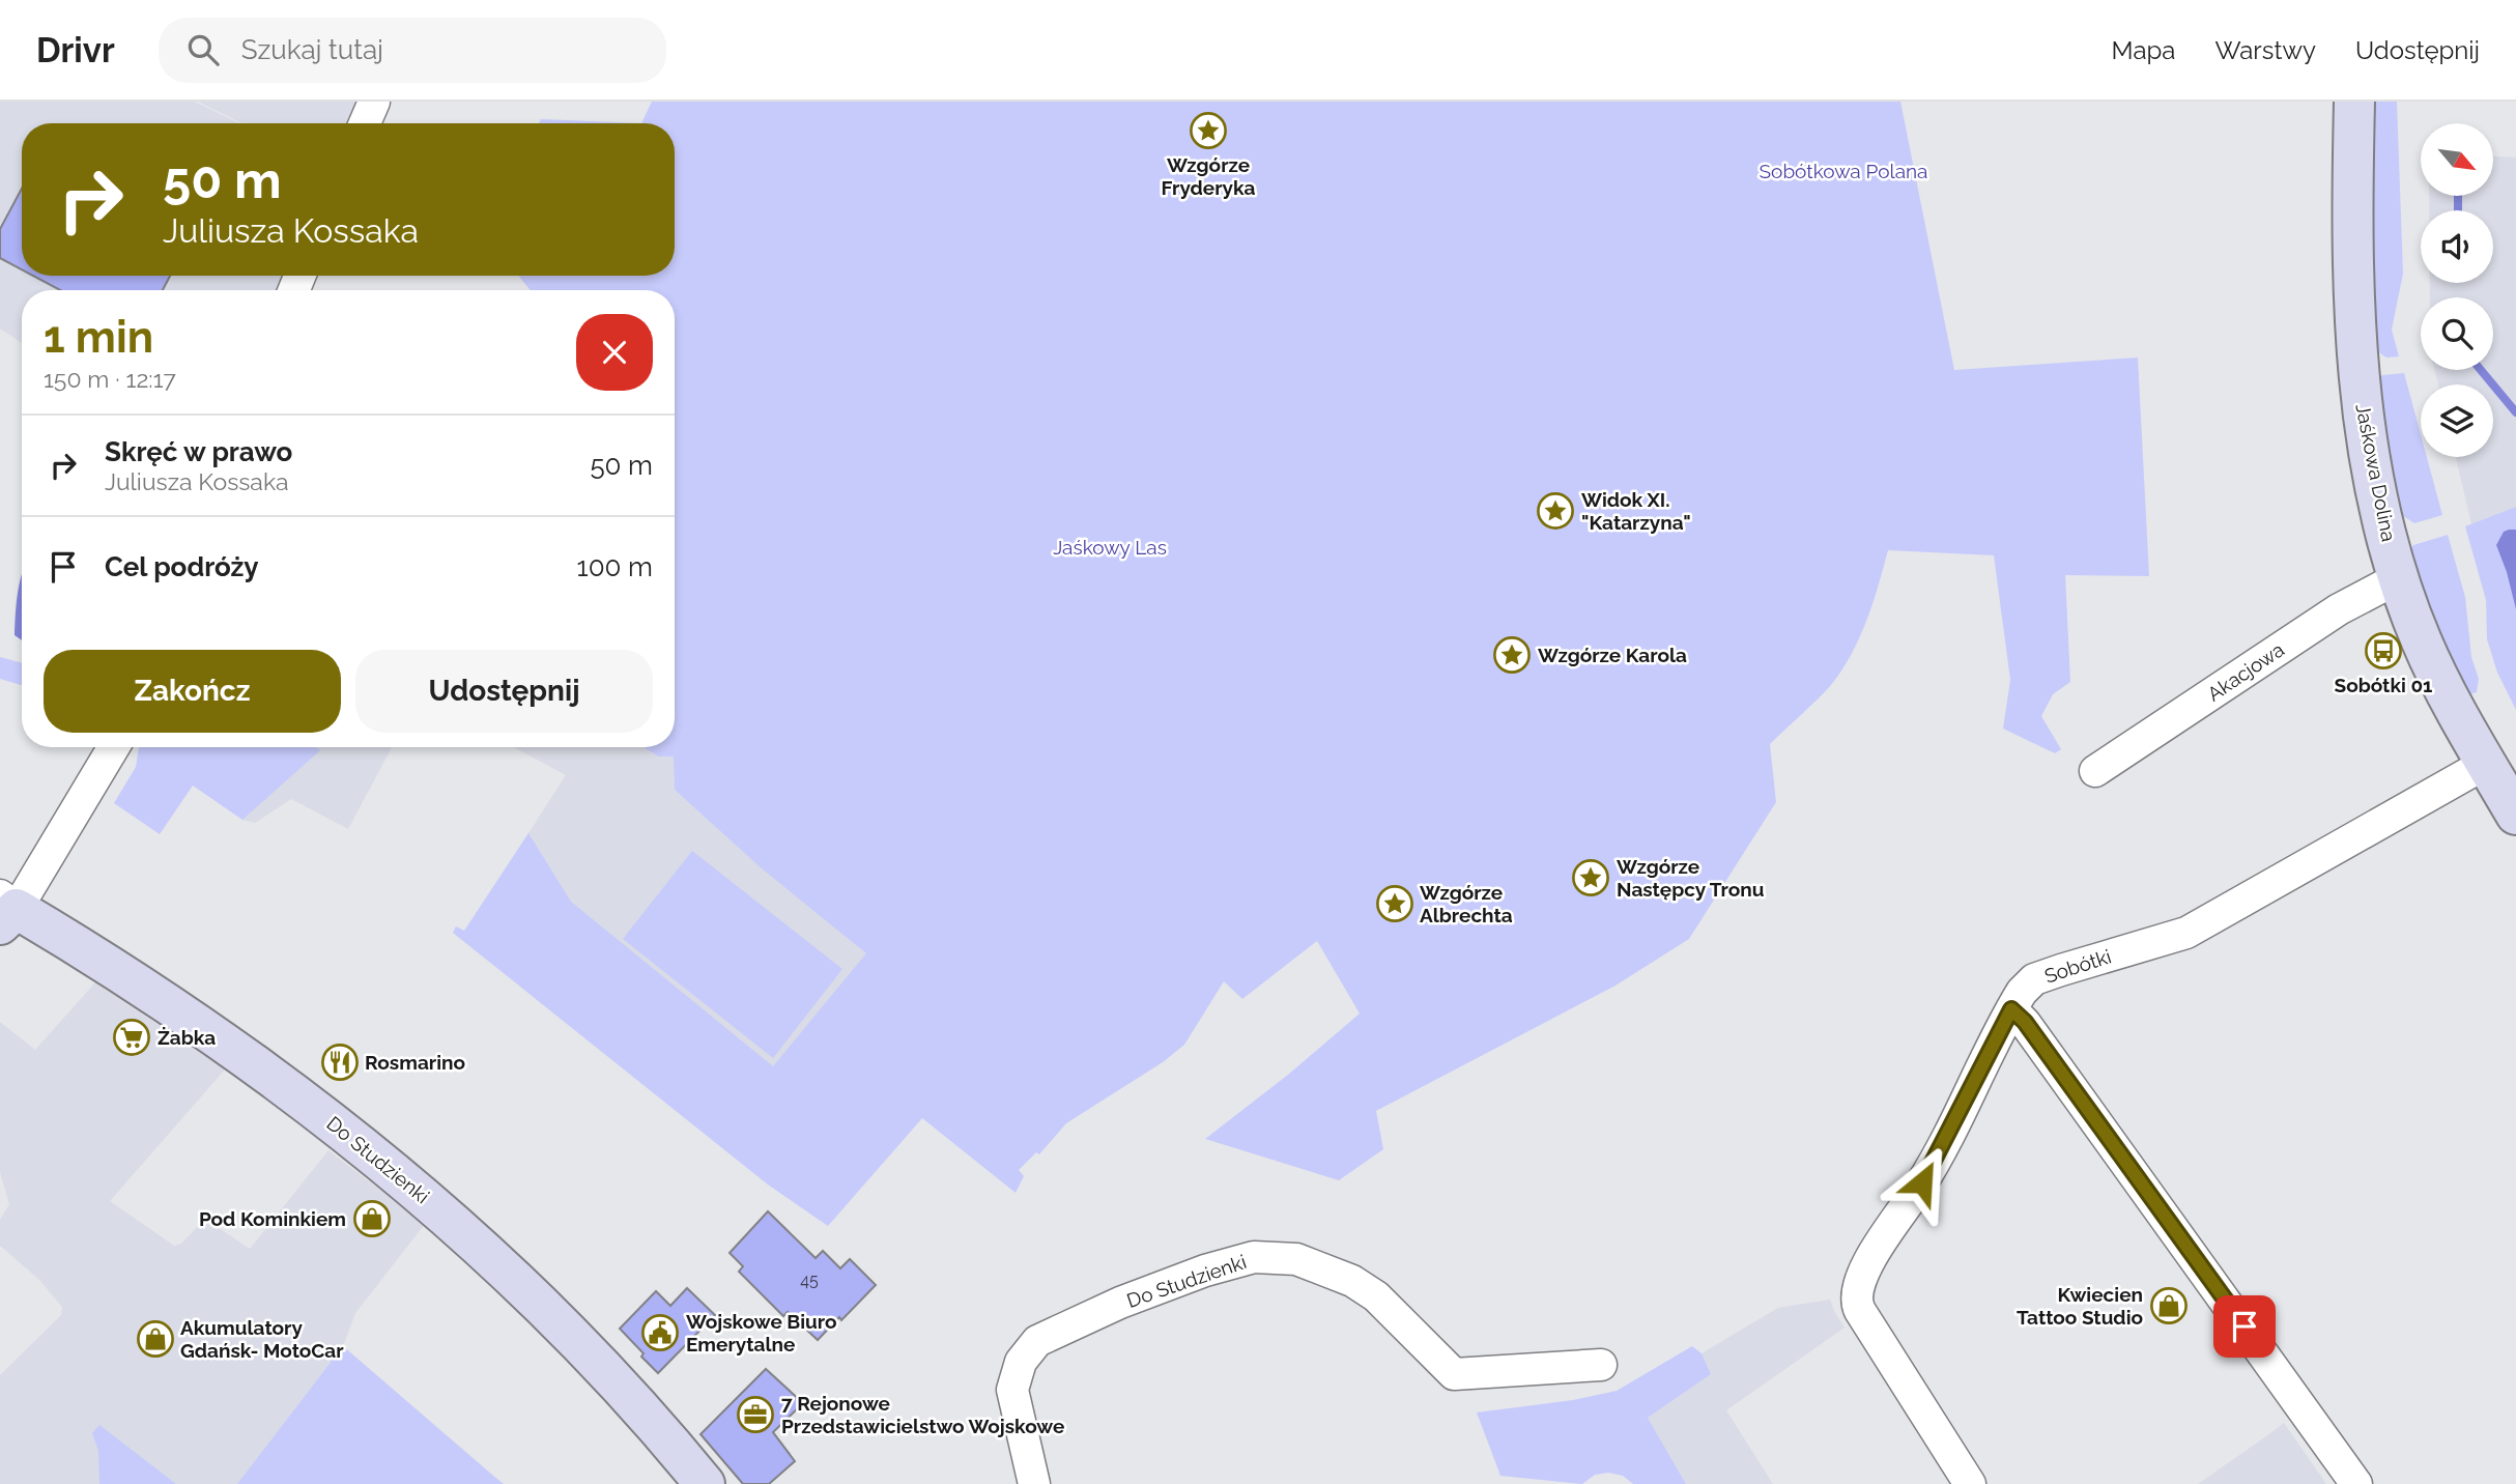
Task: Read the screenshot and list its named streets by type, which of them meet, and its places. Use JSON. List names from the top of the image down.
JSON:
{
  "streets": {
    "main road": ["Jaśkowa Dolina", "Do Studzienki"],
    "street": ["Akacjowa", "Sobótki"]
  },
  "crossings": [
    ["Jaśkowa Dolina", "Akacjowa"],
    ["Jaśkowa Dolina", "Sobótki"]
  ],
  "parks": ["Sobótkowa Polana", "Jaśkowy Las"],
  "places": {
    "place": [
      "Wzgórze Fryderyka",
      "Widok XI. \"Katarzyna\"",
      "Wzgórze Karola",
      "Wzgórze Następcy Tronu",
      "Wzgórze Albrechta"
    ],
    "bus stop": ["Sobótki 01"],
    "supermarket": ["Żabka"],
    "restaurant": ["Rosmarino"],
    "shop": ["Pod Kominkiem", "Kwiecien Tattoo Studio", "Akumulatory Gdańsk- MotoCar"],
    "public building": ["Wojskowe Biuro Emerytalne"],
    "office": ["7 Rejonowe Przedstawicielstwo Wojskowe"]
  },
  "house_numbers": ["45"],
  "north": "bottom right",
  "page": {
    "header": "Drivr",
    "search": "Szukaj tutaj",
    "nav": ["Mapa", "Warstwy", "Udostępnij"],
    "turn": ["50 m", "Juliusza Kossaka"],
    "heading": ["1 min", "150 m · 12:17"],
    "list": [
      {
        "name": "Skręć w prawo",
        "note": "Juliusza Kossaka",
        "value": "50 m"
      },
      {
        "name": "Cel podróży",
        "value": "100 m"
      }
    ],
    "buttons": ["Zakończ", "Udostępnij"]
  }
}
